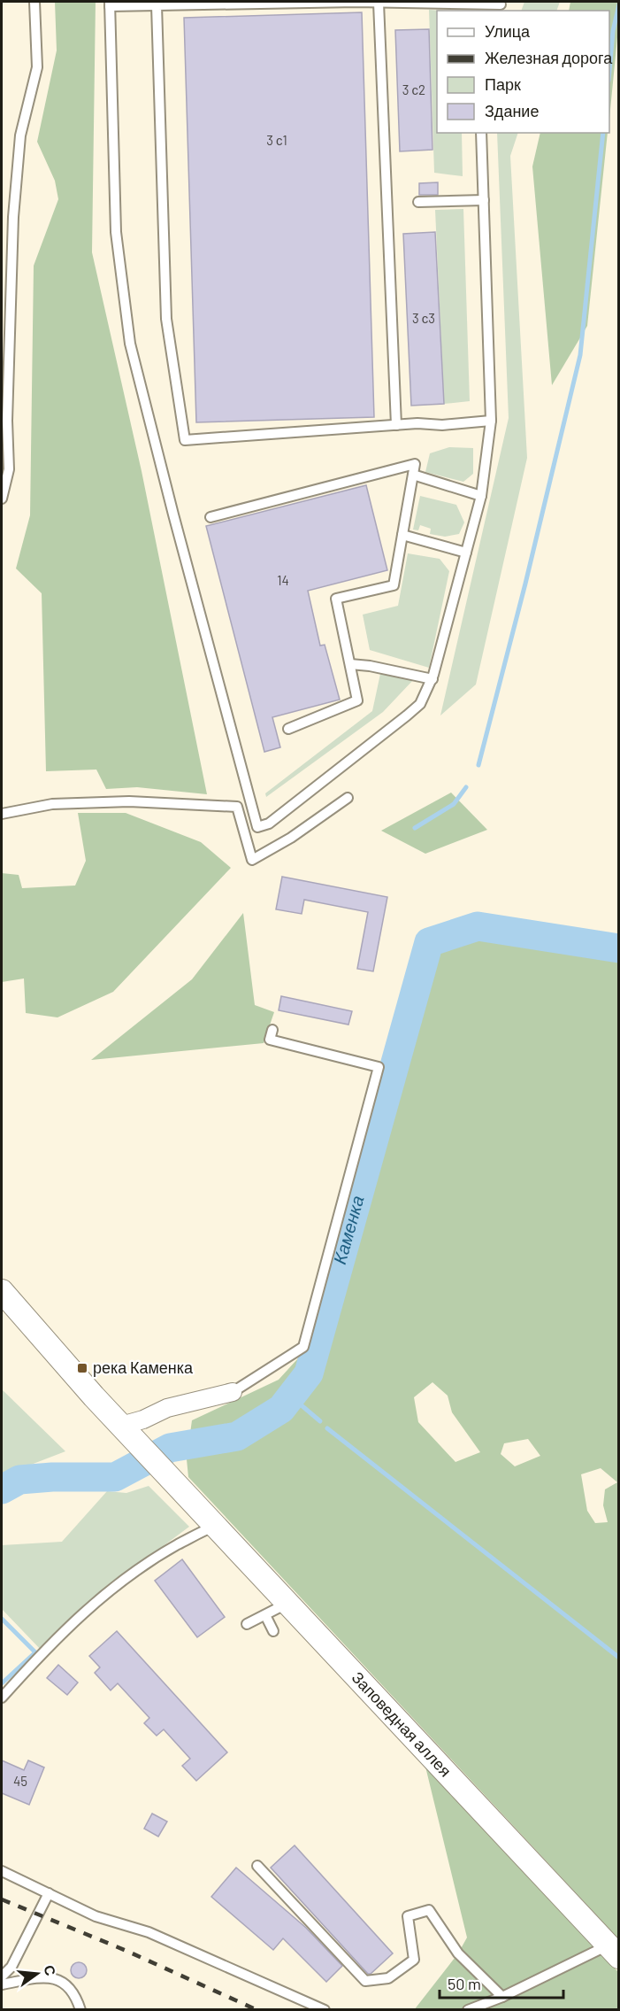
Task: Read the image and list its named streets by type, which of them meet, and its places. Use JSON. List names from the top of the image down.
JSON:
{
  "streets": {
    "street": ["Заповедная аллея"]
  },
  "water": ["Каменка"],
  "places": {
    "transit": ["река Каменка"]
  },
  "house_numbers": [
    "3 с2",
    "3 с1",
    "3 с3",
    "14",
    "45"
  ],
  "legend": [
    "Улица",
    "Железная дорога",
    "Парк",
    "Здание"
  ],
  "scale_bar": "50 m",
  "north": "right"
}
